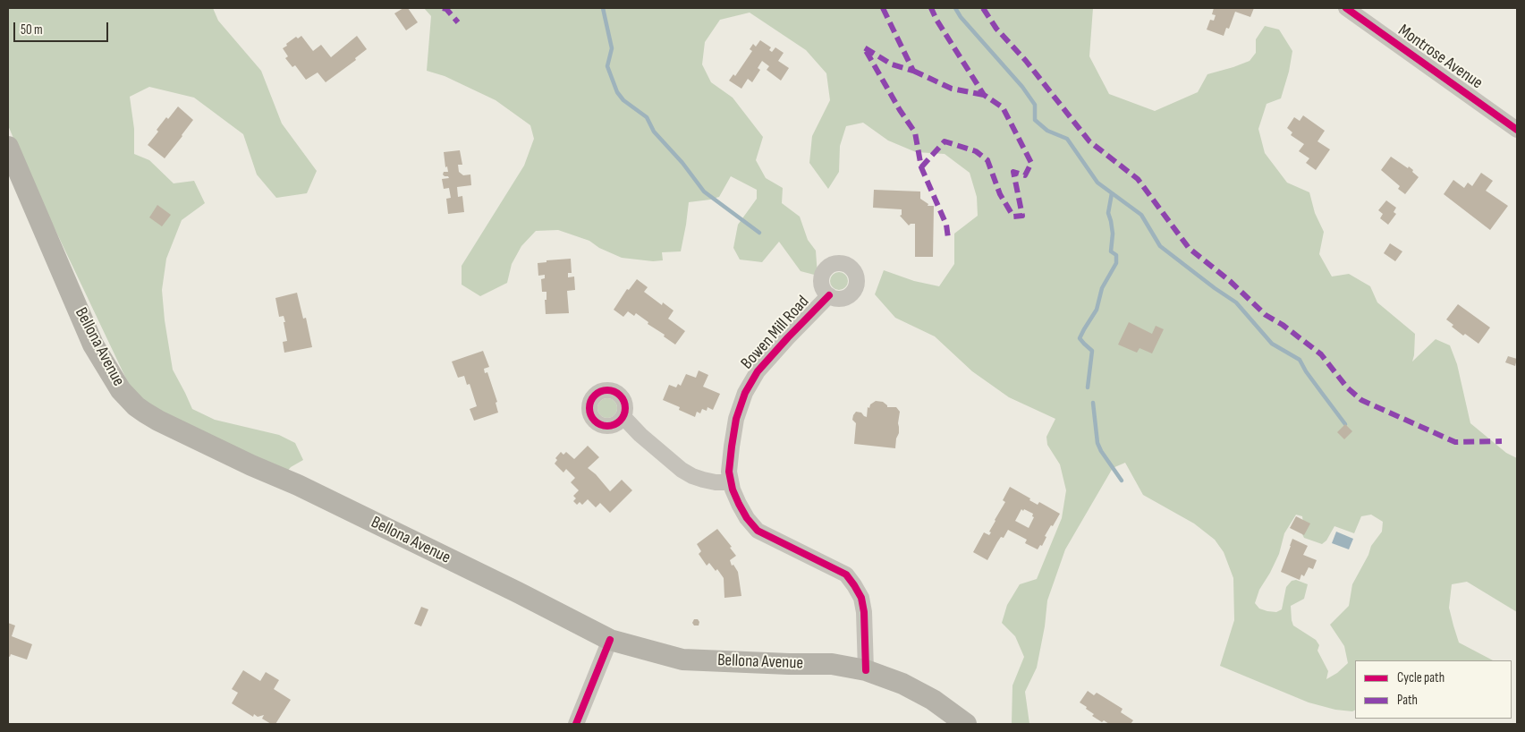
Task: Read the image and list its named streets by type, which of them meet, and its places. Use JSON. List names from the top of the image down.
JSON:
{
  "streets": {
    "main road": ["Bellona Avenue"],
    "street": ["Montrose Avenue", "Bowen Mill Road"]
  },
  "crossings": [
    ["Bowen Mill Road", "Bellona Avenue"]
  ],
  "legend": ["Cycle path", "Path"],
  "scale_bar": "50 m"
}
